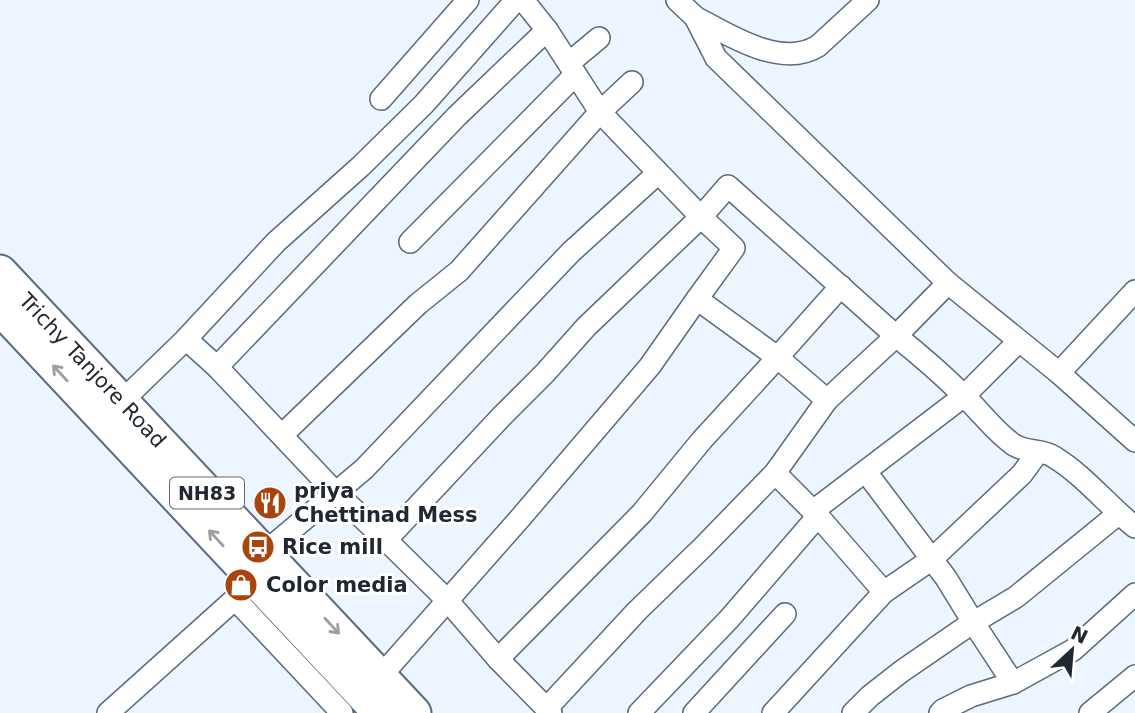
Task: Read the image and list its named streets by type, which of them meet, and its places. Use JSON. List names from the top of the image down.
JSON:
{
  "streets": {
    "highway": ["Trichy Tanjore Road", "NH83"]
  },
  "places": {
    "restaurant": ["priya Chettinad Mess"],
    "bus stop": ["Rice mill"],
    "shop": ["Color media"]
  },
  "north": "top right"
}
